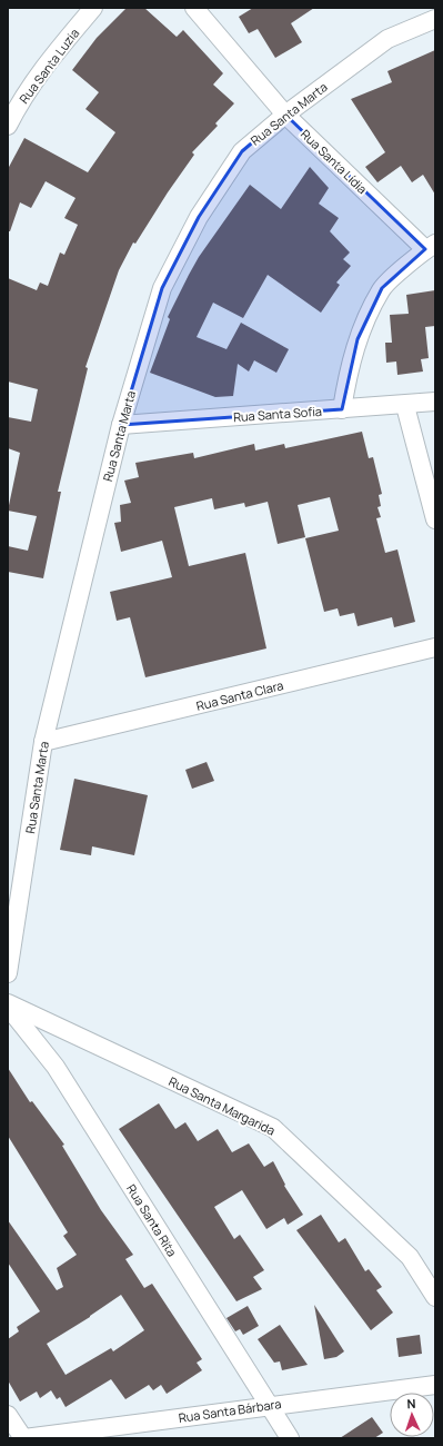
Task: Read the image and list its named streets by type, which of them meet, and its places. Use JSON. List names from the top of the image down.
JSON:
{
  "streets": {
    "street": [
      "Rua Santa Luzia",
      "Rua Santa Marta",
      "Rua Santa Lídia",
      "Rua Santa Sofia",
      "Rua Santa Clara",
      "Rua Santa Margarida",
      "Rua Santa Rita",
      "Rua Santa Bárbara"
    ]
  },
  "crossings": [
    ["Rua Santa Marta", "Rua Santa Lídia"],
    ["Rua Santa Marta", "Rua Santa Sofia"],
    ["Rua Santa Marta", "Rua Santa Clara"],
    ["Rua Santa Rita", "Rua Santa Bárbara"]
  ],
  "north": "top"
}
